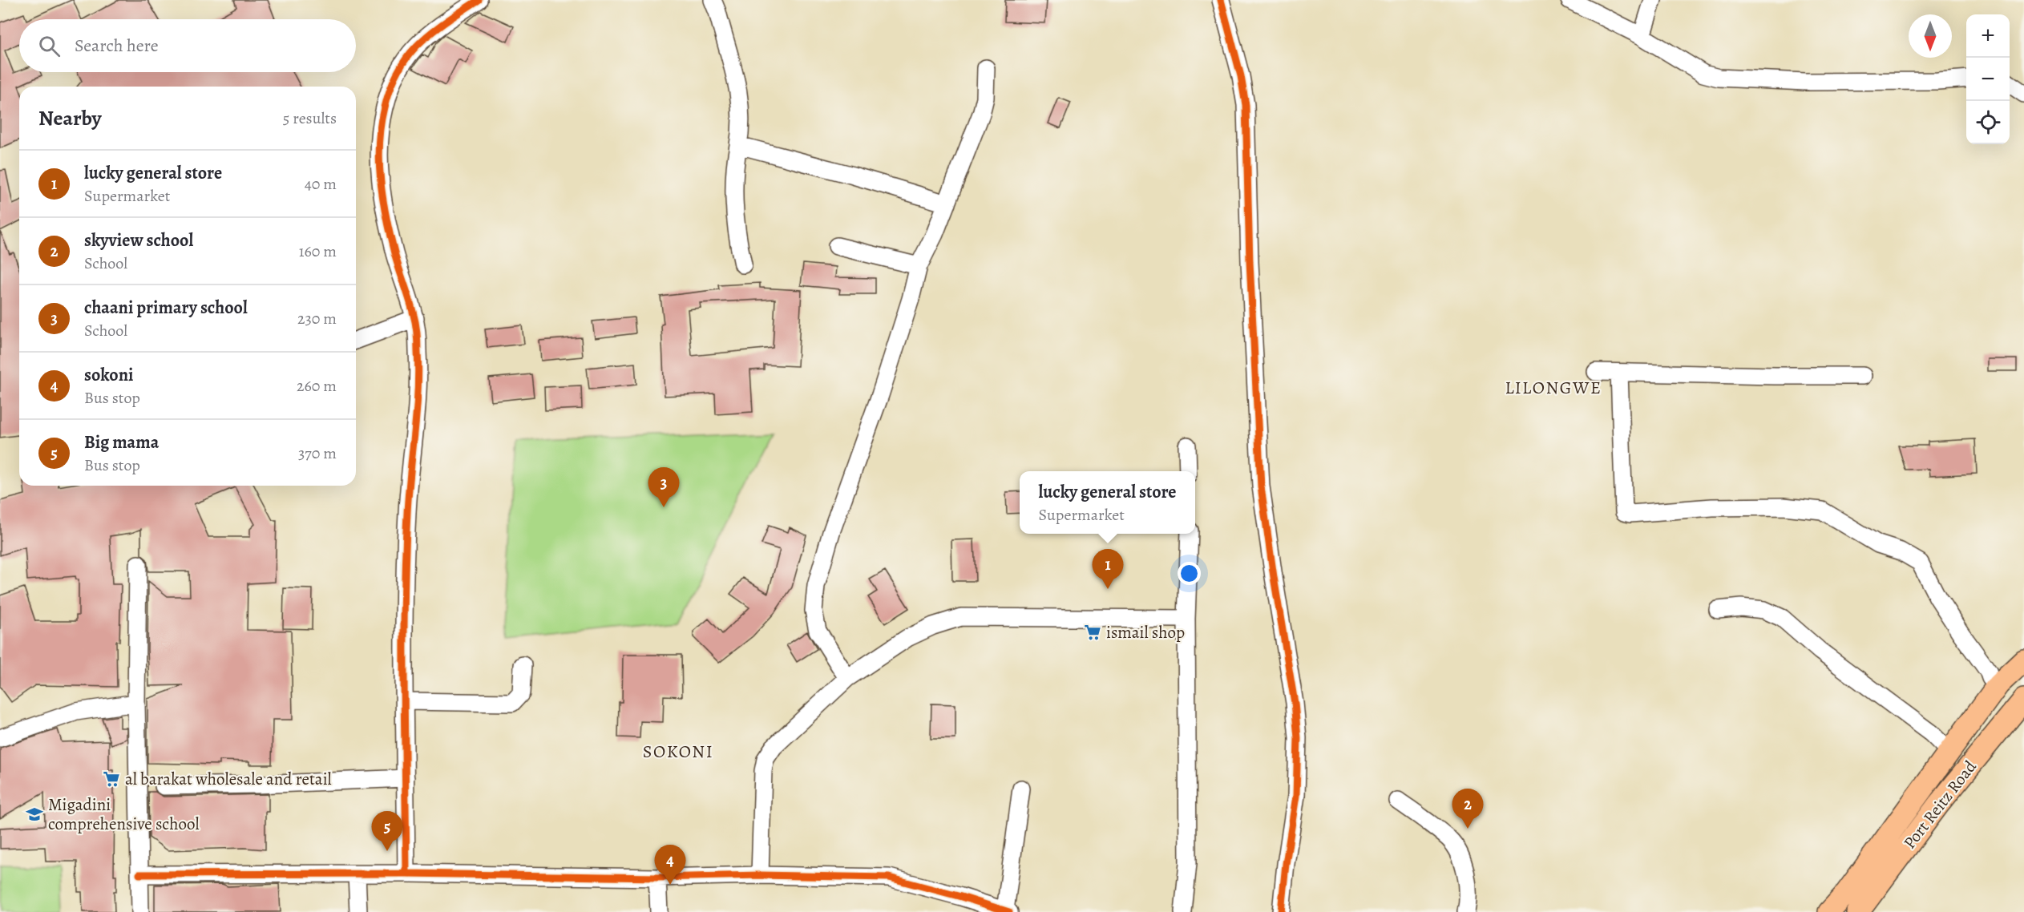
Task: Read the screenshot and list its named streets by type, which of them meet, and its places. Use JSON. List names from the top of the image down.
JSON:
{
  "streets": {
    "main road": ["Port Reitz Road"]
  },
  "districts": ["LILONGWE", "SOKONI"],
  "places": {
    "supermarket": ["ismail shop", "al barakat wholesale and retail"],
    "school or university": ["Migadini comprehensive school"]
  },
  "north": "bottom",
  "page": {
    "map_buttons": ["+", "−"],
    "search": "Search here",
    "heading": ["Nearby", "5 results"],
    "list": [
      {
        "mark": "1",
        "name": "lucky general store",
        "note": "Supermarket",
        "value": "40 m"
      },
      {
        "mark": "2",
        "name": "skyview school",
        "note": "School",
        "value": "160 m"
      },
      {
        "mark": "3",
        "name": "chaani primary school",
        "note": "School",
        "value": "230 m"
      },
      {
        "mark": "4",
        "name": "sokoni",
        "note": "Bus stop",
        "value": "260 m"
      },
      {
        "mark": "5",
        "name": "Big mama",
        "note": "Bus stop",
        "value": "370 m"
      }
    ],
    "pins": [
      "3",
      "1",
      "2",
      "5",
      "4"
    ],
    "popup": ["lucky general store", "Supermarket"]
  }
}
